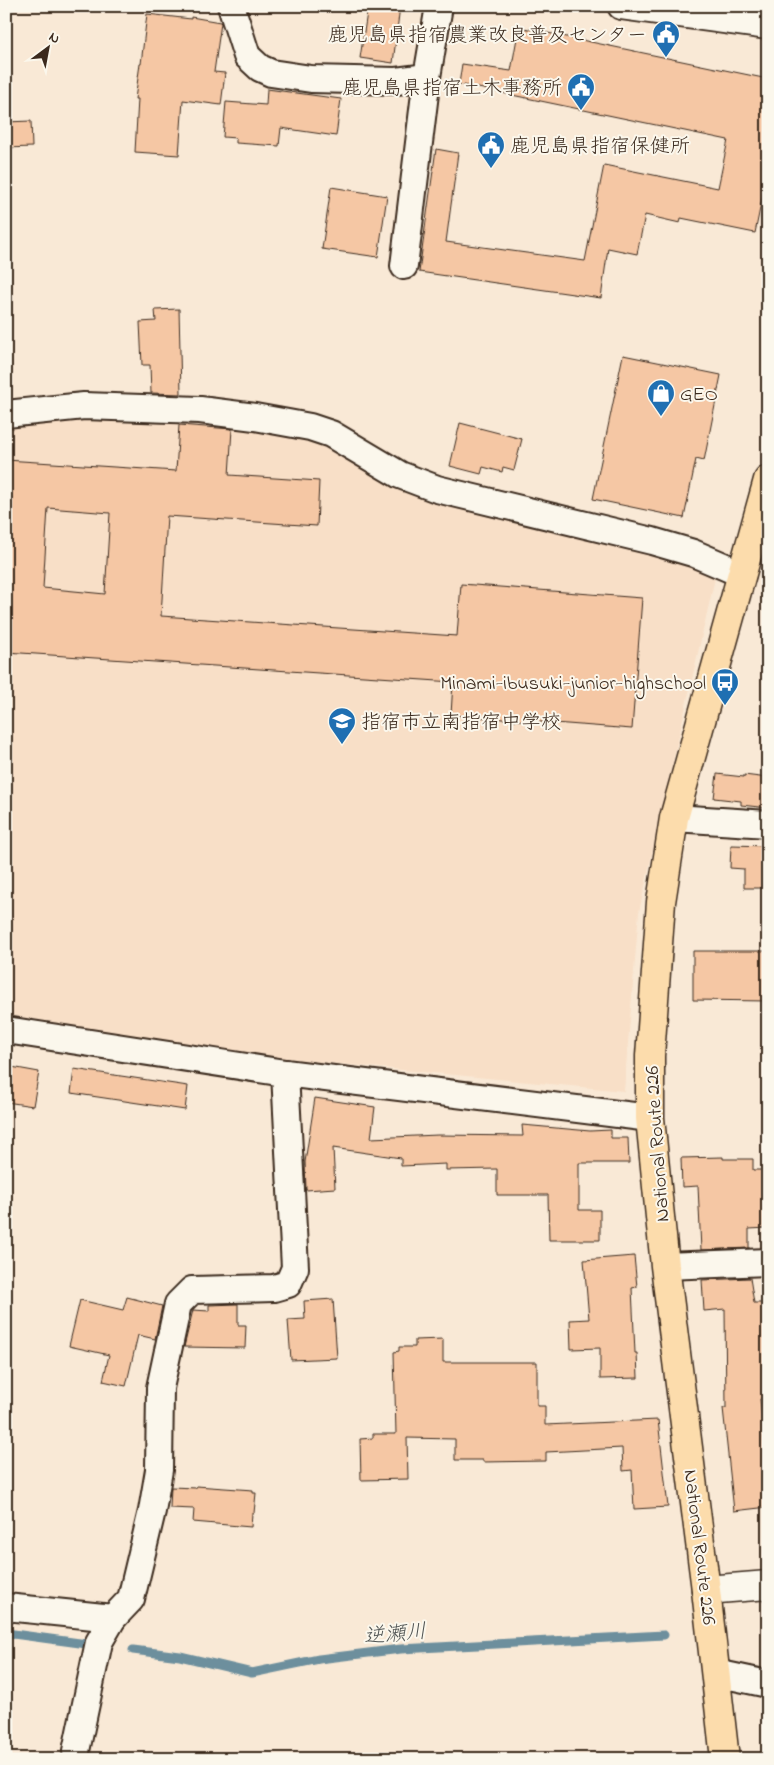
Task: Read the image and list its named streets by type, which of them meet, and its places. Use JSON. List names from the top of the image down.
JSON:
{
  "streets": {
    "highway": ["National Route 226"]
  },
  "water": ["逆瀬川"],
  "places": {
    "public building": ["鹿児島県指宿農業改良普及センター", "鹿児島県指宿土木事務所", "鹿児島県指宿保健所"],
    "shop": ["GEO"],
    "bus stop": ["Minami-ibusuki-junior-highschool"],
    "school or university": ["指宿市立南指宿中学校"]
  },
  "north": "top right"
}
